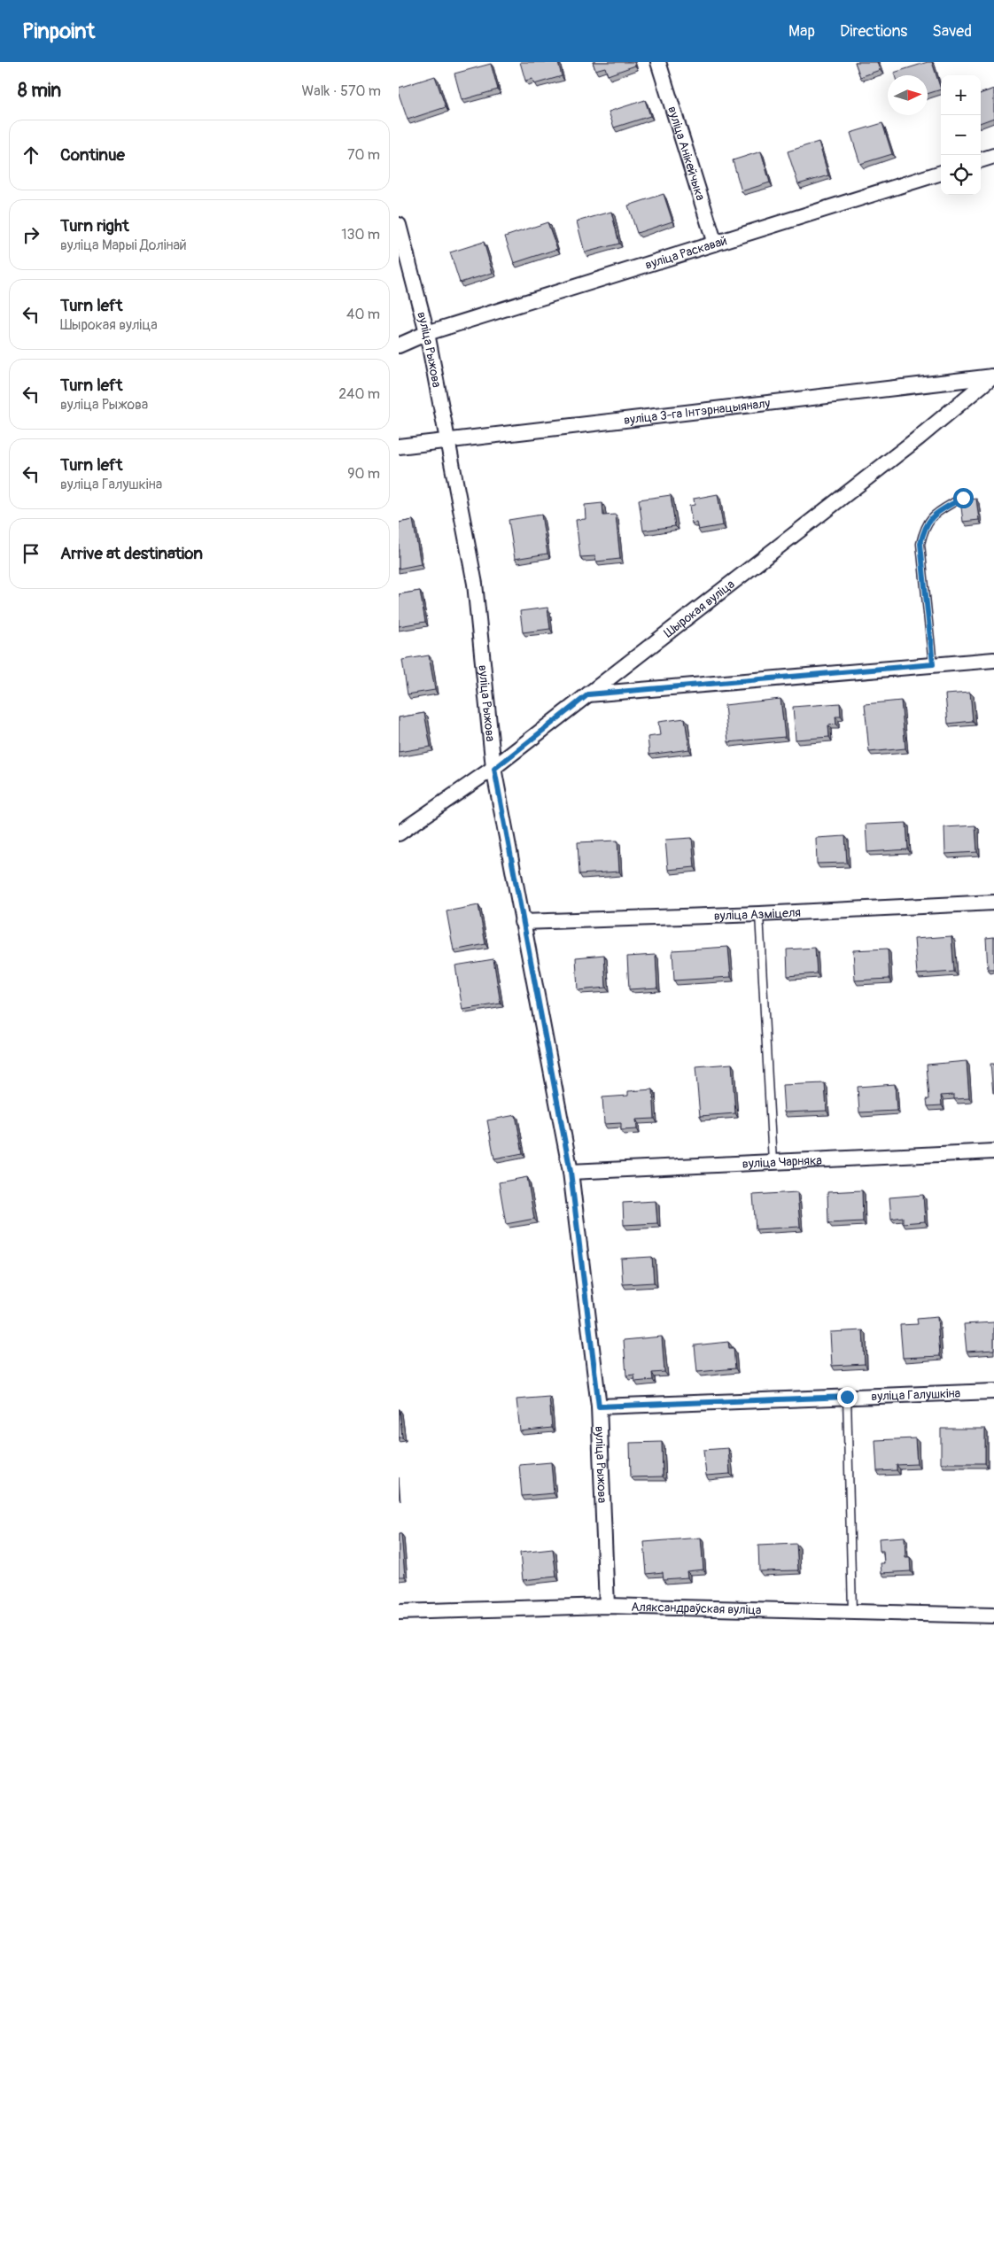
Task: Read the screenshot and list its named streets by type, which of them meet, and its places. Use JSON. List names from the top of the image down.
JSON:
{
  "streets": {
    "street": [
      "вуліца Анікейчыка",
      "вуліца Раскавай",
      "вуліца Рыжова",
      "вуліца 3-га Інтэрнацыяналу",
      "Шырокая вуліца",
      "вуліца Азміцеля",
      "вуліца Чарняка",
      "вуліца Галушкіна",
      "Аляксандраўская вуліца"
    ]
  },
  "crossings": [
    ["вуліца Анікейчыка", "вуліца Раскавай"],
    ["вуліца Раскавай", "вуліца Рыжова"],
    ["вуліца Рыжова", "вуліца 3-га Інтэрнацыяналу"],
    ["вуліца Рыжова", "Шырокая вуліца"],
    ["вуліца Рыжова", "вуліца Азміцеля"],
    ["вуліца Рыжова", "вуліца Чарняка"],
    ["вуліца Рыжова", "вуліца Галушкіна"],
    ["вуліца Рыжова", "Аляксандраўская вуліца"],
    ["вуліца 3-га Інтэрнацыяналу", "Шырокая вуліца"]
  ],
  "north": "right",
  "page": {
    "header": "Pinpoint",
    "nav": ["Map", "Directions", "Saved"],
    "heading": ["8 min", "Walk · 570 m"],
    "map_buttons": ["+", "−"],
    "list": [
      ["Continue", "70 m"],
      ["Turn right", "вуліца Марыі Долінай", "130 m"],
      ["Turn left", "Шырокая вуліца", "40 m"],
      ["Turn left", "вуліца Рыжова", "240 m"],
      ["Turn left", "вуліца Галушкіна", "90 m"],
      "Arrive at destination"
    ]
  }
}
